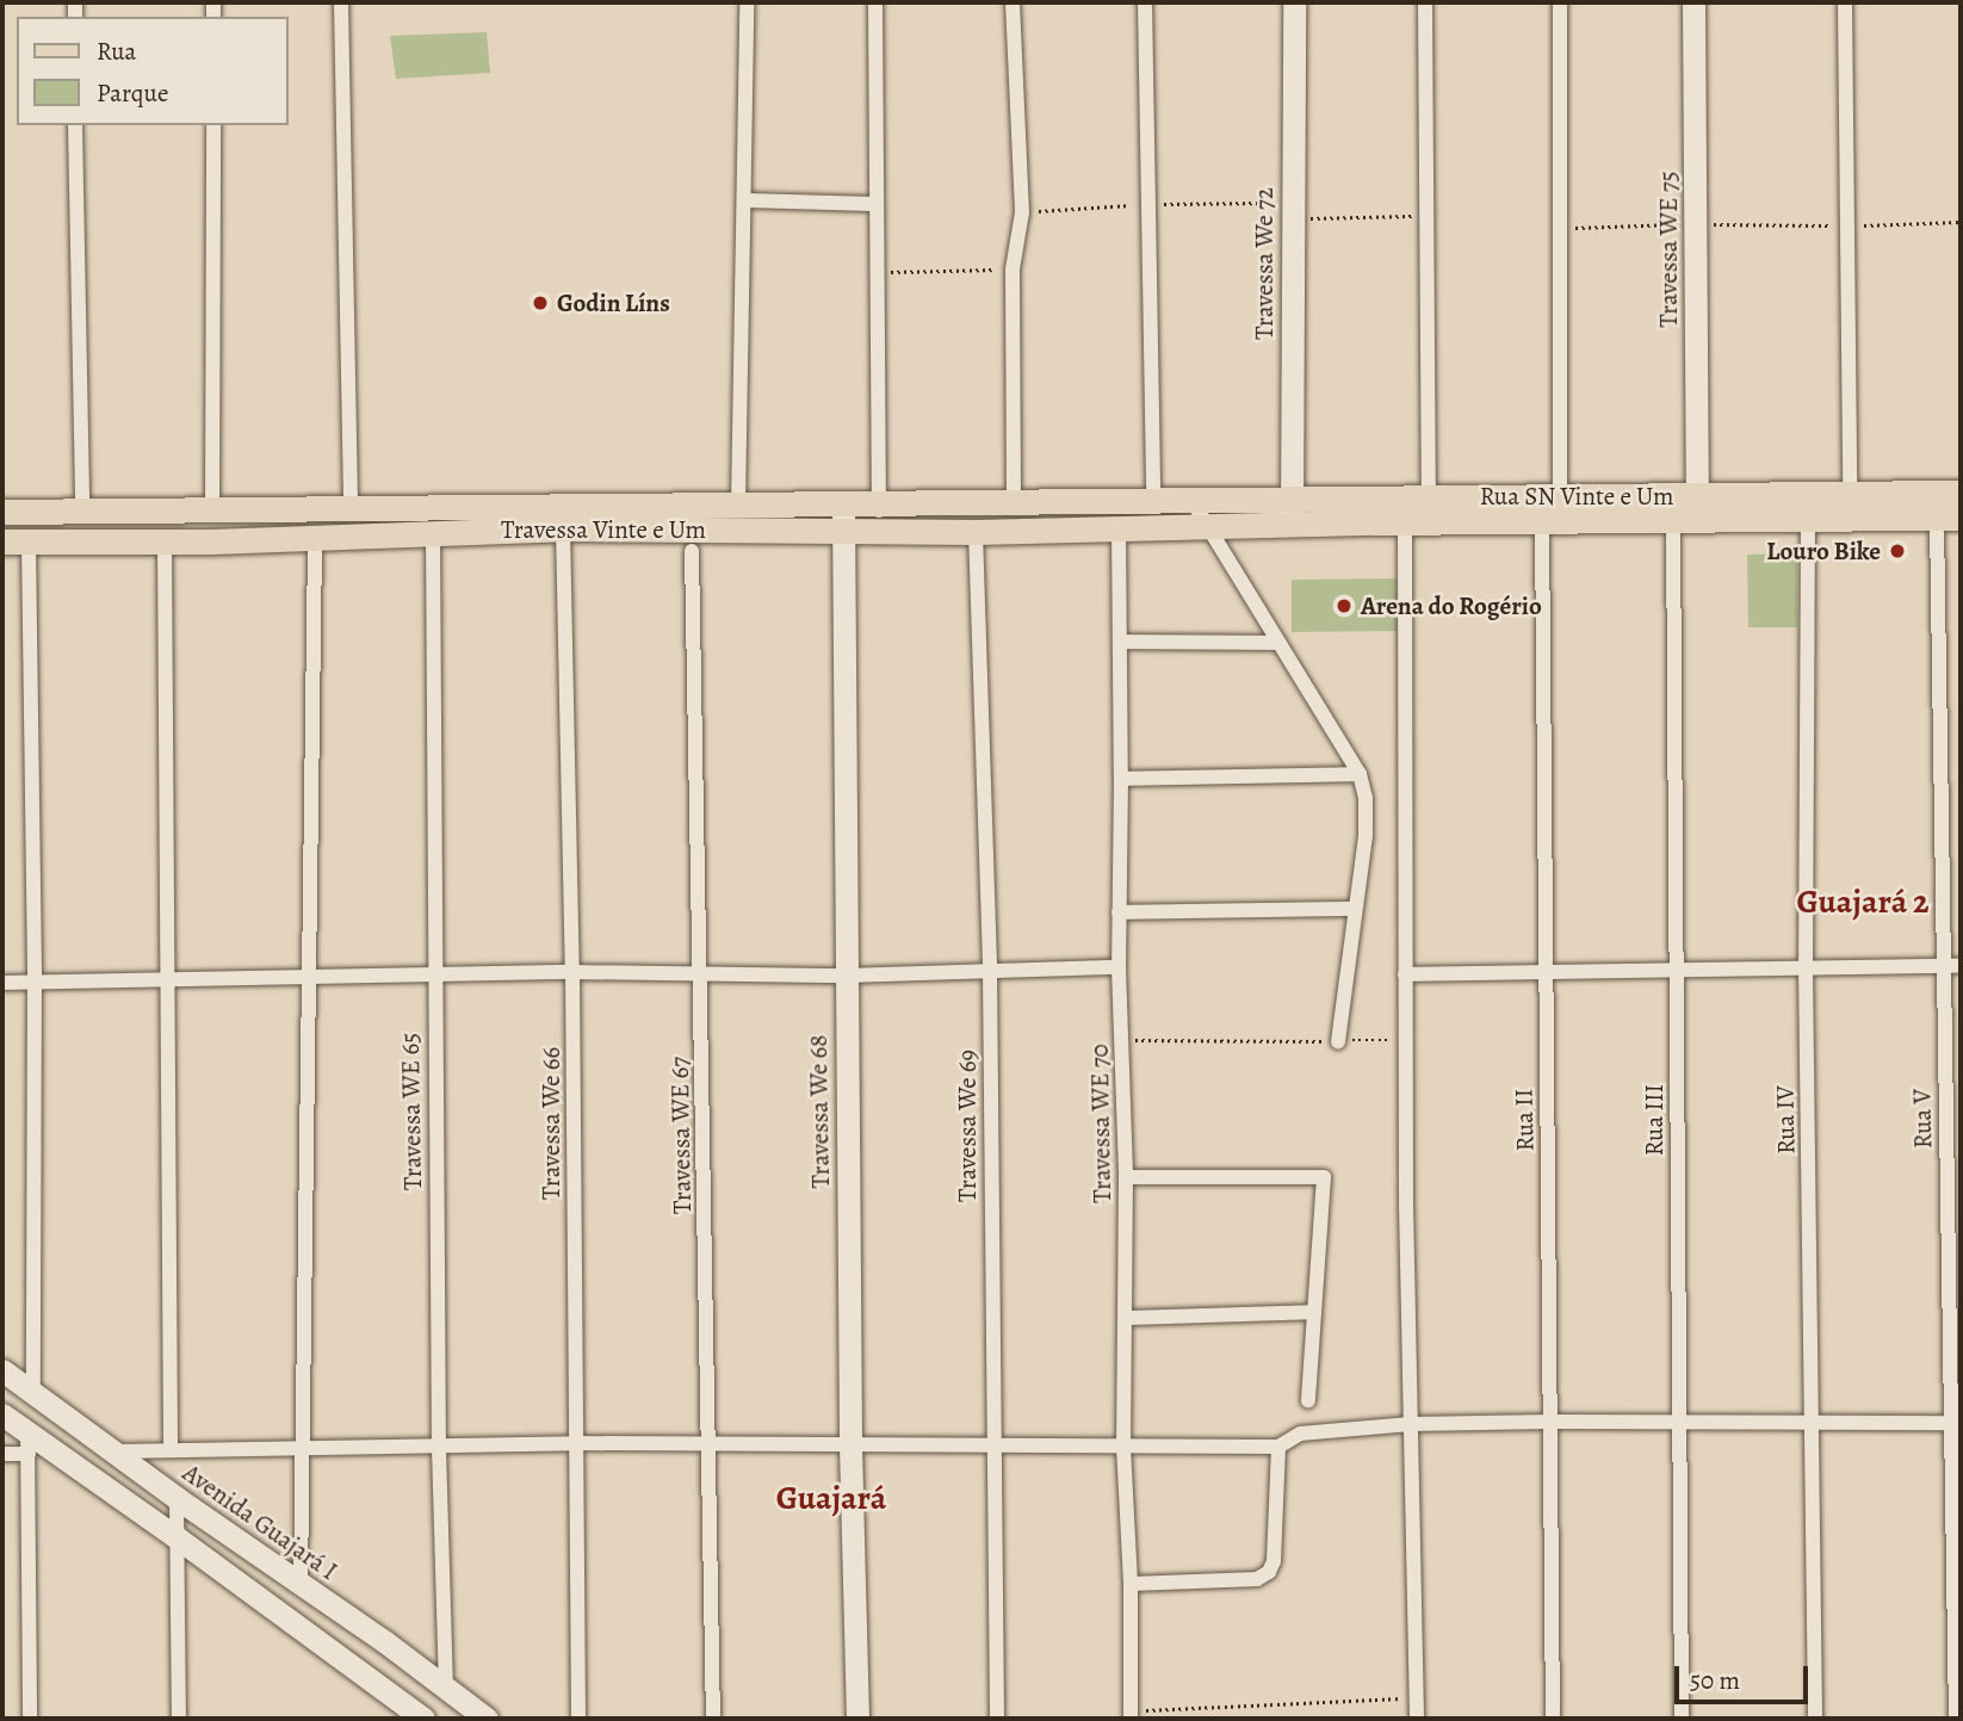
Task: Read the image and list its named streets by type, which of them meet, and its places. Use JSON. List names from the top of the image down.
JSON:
{
  "streets": {
    "main road": ["Rua SN Vinte e Um", "Travessa Vinte e Um"],
    "street": [
      "Travessa WE 75",
      "Travessa We 72",
      "Travessa WE 65",
      "Travessa We 68",
      "Rua V",
      "Rua II",
      "Rua III",
      "Rua IV",
      "Travessa We 66",
      "Travessa WE 70",
      "Travessa We 69",
      "Travessa WE 67",
      "Avenida Guajará I"
    ]
  },
  "crossings": [
    ["Travessa WE 75", "Rua SN Vinte e Um"],
    ["Travessa We 72", "Rua SN Vinte e Um"],
    ["Rua SN Vinte e Um", "Travessa Vinte e Um"],
    ["Rua SN Vinte e Um", "Rua V"],
    ["Rua SN Vinte e Um", "Rua II"],
    ["Rua SN Vinte e Um", "Rua III"],
    ["Rua SN Vinte e Um", "Rua IV"],
    ["Travessa Vinte e Um", "Travessa WE 65"],
    ["Travessa Vinte e Um", "Travessa We 68"],
    ["Travessa Vinte e Um", "Travessa We 66"],
    ["Travessa Vinte e Um", "Travessa WE 70"],
    ["Travessa Vinte e Um", "Travessa We 69"],
    ["Travessa WE 65", "Avenida Guajará I"]
  ],
  "districts": ["Guajará 2", "Guajará"],
  "places": ["Godin Líns", "Louro Bike", "Arena do Rogério"],
  "legend": ["Rua", "Parque"],
  "scale_bar": "50 m"
}
